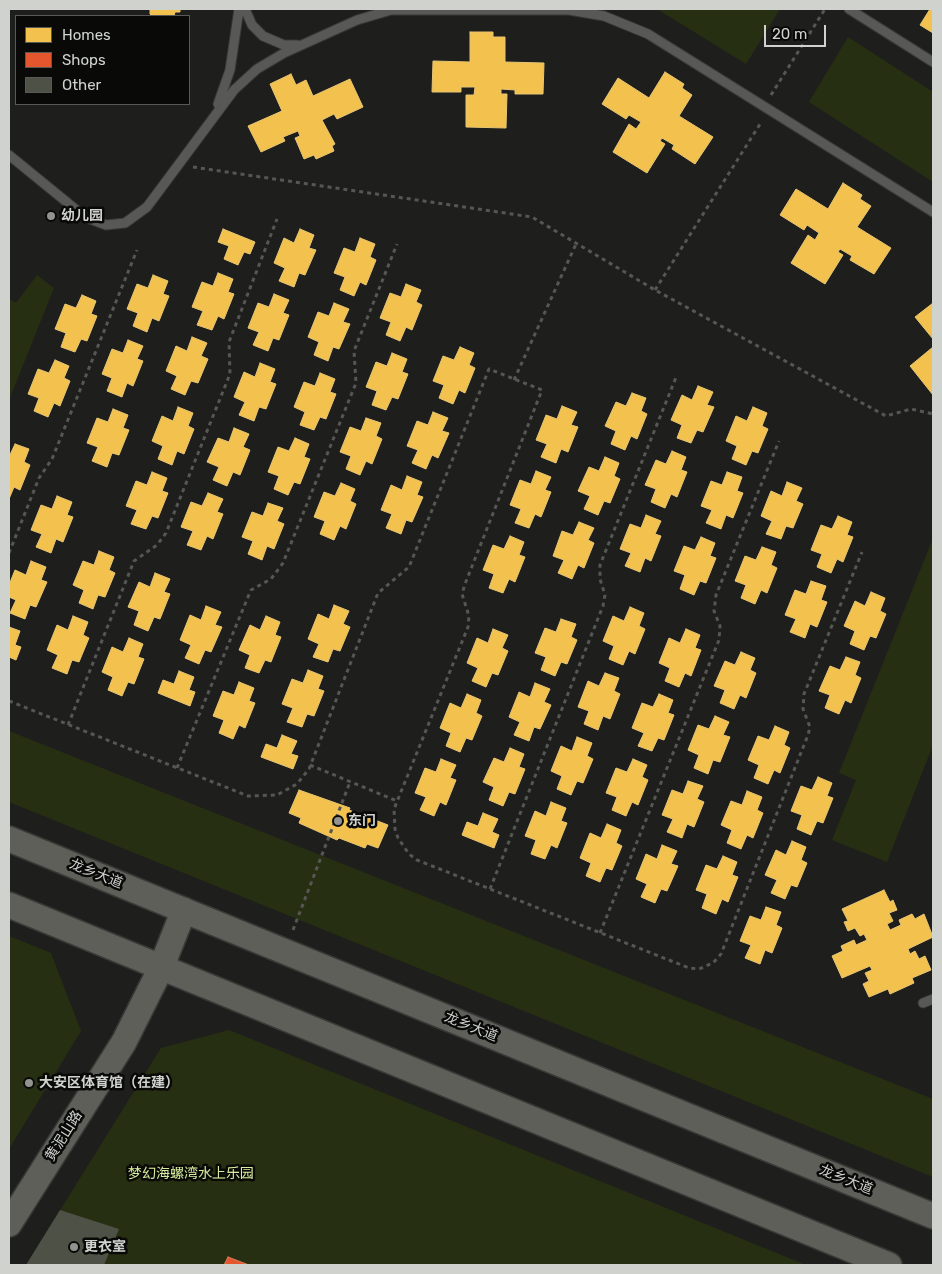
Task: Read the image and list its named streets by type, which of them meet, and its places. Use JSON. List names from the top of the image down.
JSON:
{
  "streets": {
    "main road": ["龙乡大道", "黄泥山路"]
  },
  "crossings": [
    ["龙乡大道", "黄泥山路"]
  ],
  "parks": ["梦幻海螺湾水上乐园"],
  "places": [
    "幼儿园",
    "东门",
    "大安区体育馆（在建）",
    "更衣室"
  ],
  "legend": ["Homes", "Shops", "Other"],
  "scale_bar": "20 m"
}
